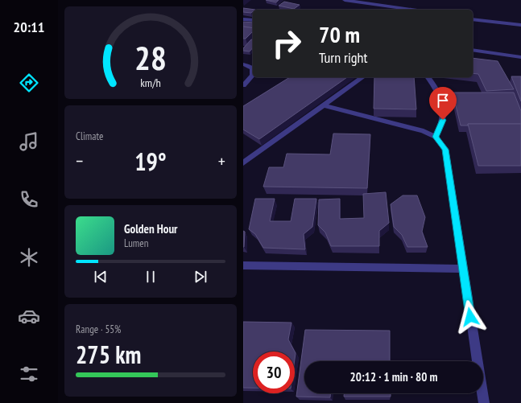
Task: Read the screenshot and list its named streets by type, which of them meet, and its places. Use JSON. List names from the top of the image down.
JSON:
{
  "page": {
    "tabs": "20:11",
    "turn": ["70 m", "Turn right"],
    "tile": [
      "Climate",
      ["Range · 55%", "275 km"]
    ],
    "heat": ["−", "19°", "+"],
    "song": ["Golden Hour", "Lumen"],
    "limit": "30",
    "trip": "20:12 · 1 min · 80 m",
    "gauge": ["28", "km/h"]
  }
}
